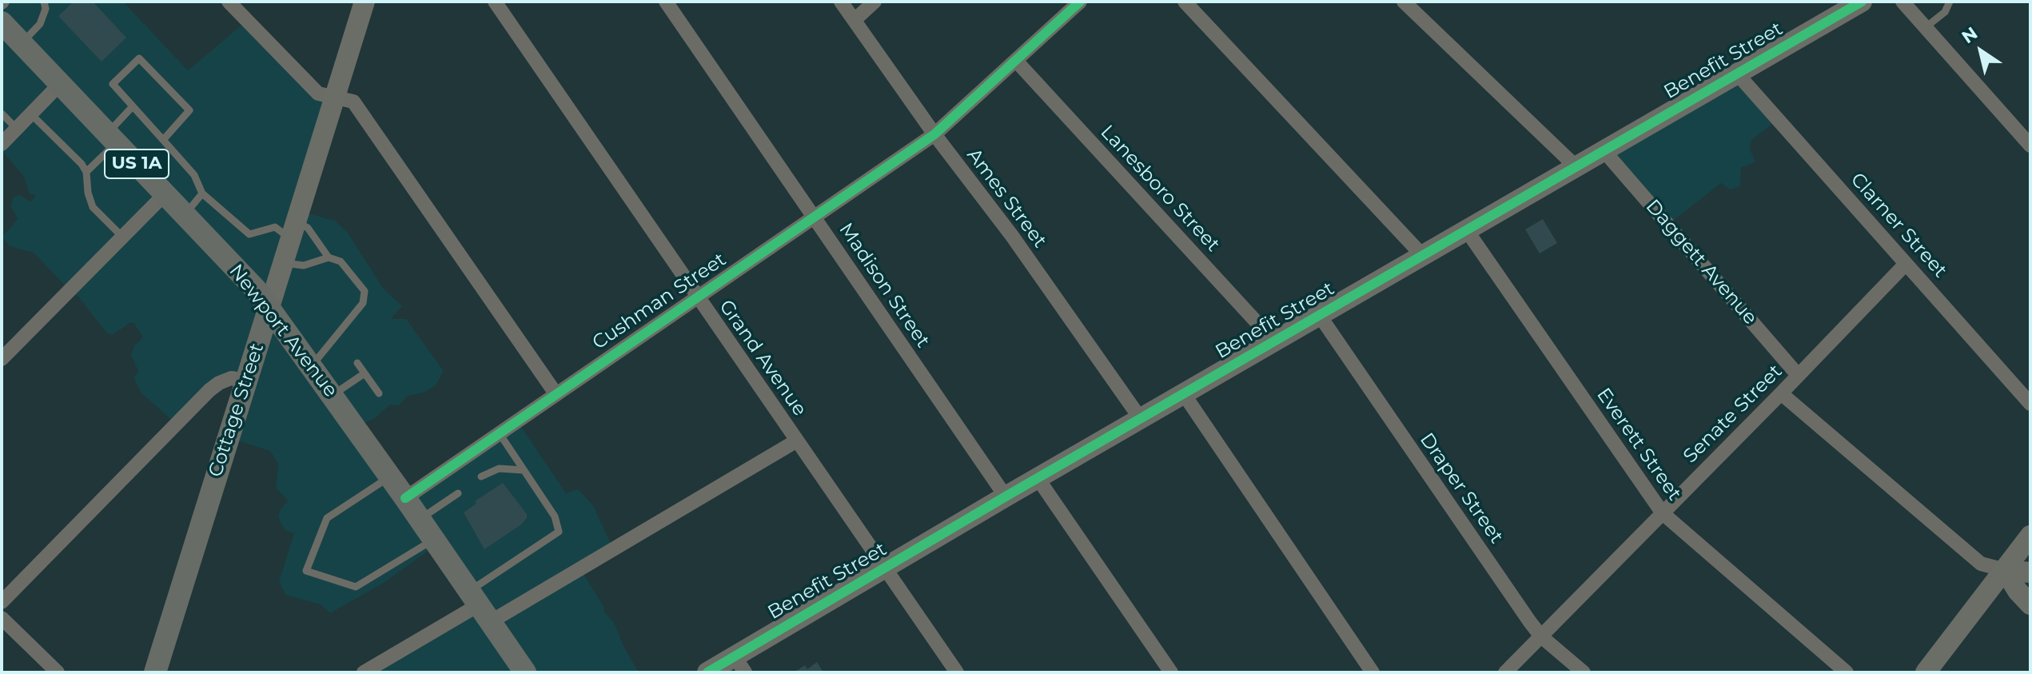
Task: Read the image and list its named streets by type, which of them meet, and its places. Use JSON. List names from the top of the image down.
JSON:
{
  "streets": {
    "main road": ["US 1A", "Newport Avenue", "Cottage Street"],
    "street": [
      "Benefit Street",
      "Lanesboro Street",
      "Ames Street",
      "Clarner Street",
      "Daggett Avenue",
      "Madison Street",
      "Cushman Street",
      "Grand Avenue",
      "Senate Street",
      "Everett Street",
      "Draper Street"
    ]
  },
  "crossings": [
    ["Benefit Street", "Lanesboro Street"],
    ["Benefit Street", "Ames Street"],
    ["Benefit Street", "Clarner Street"],
    ["Benefit Street", "Daggett Avenue"],
    ["Benefit Street", "Madison Street"],
    ["Benefit Street", "Grand Avenue"],
    ["Benefit Street", "Everett Street"],
    ["Benefit Street", "Draper Street"],
    ["Lanesboro Street", "Cushman Street"],
    ["Ames Street", "Cushman Street"],
    ["Clarner Street", "Senate Street"],
    ["Daggett Avenue", "Senate Street"],
    ["Madison Street", "Cushman Street"],
    ["Cushman Street", "Newport Avenue"],
    ["Cushman Street", "Grand Avenue"],
    ["Newport Avenue", "Cottage Street"],
    ["Senate Street", "Everett Street"],
    ["Senate Street", "Draper Street"]
  ],
  "north": "top left"
}
